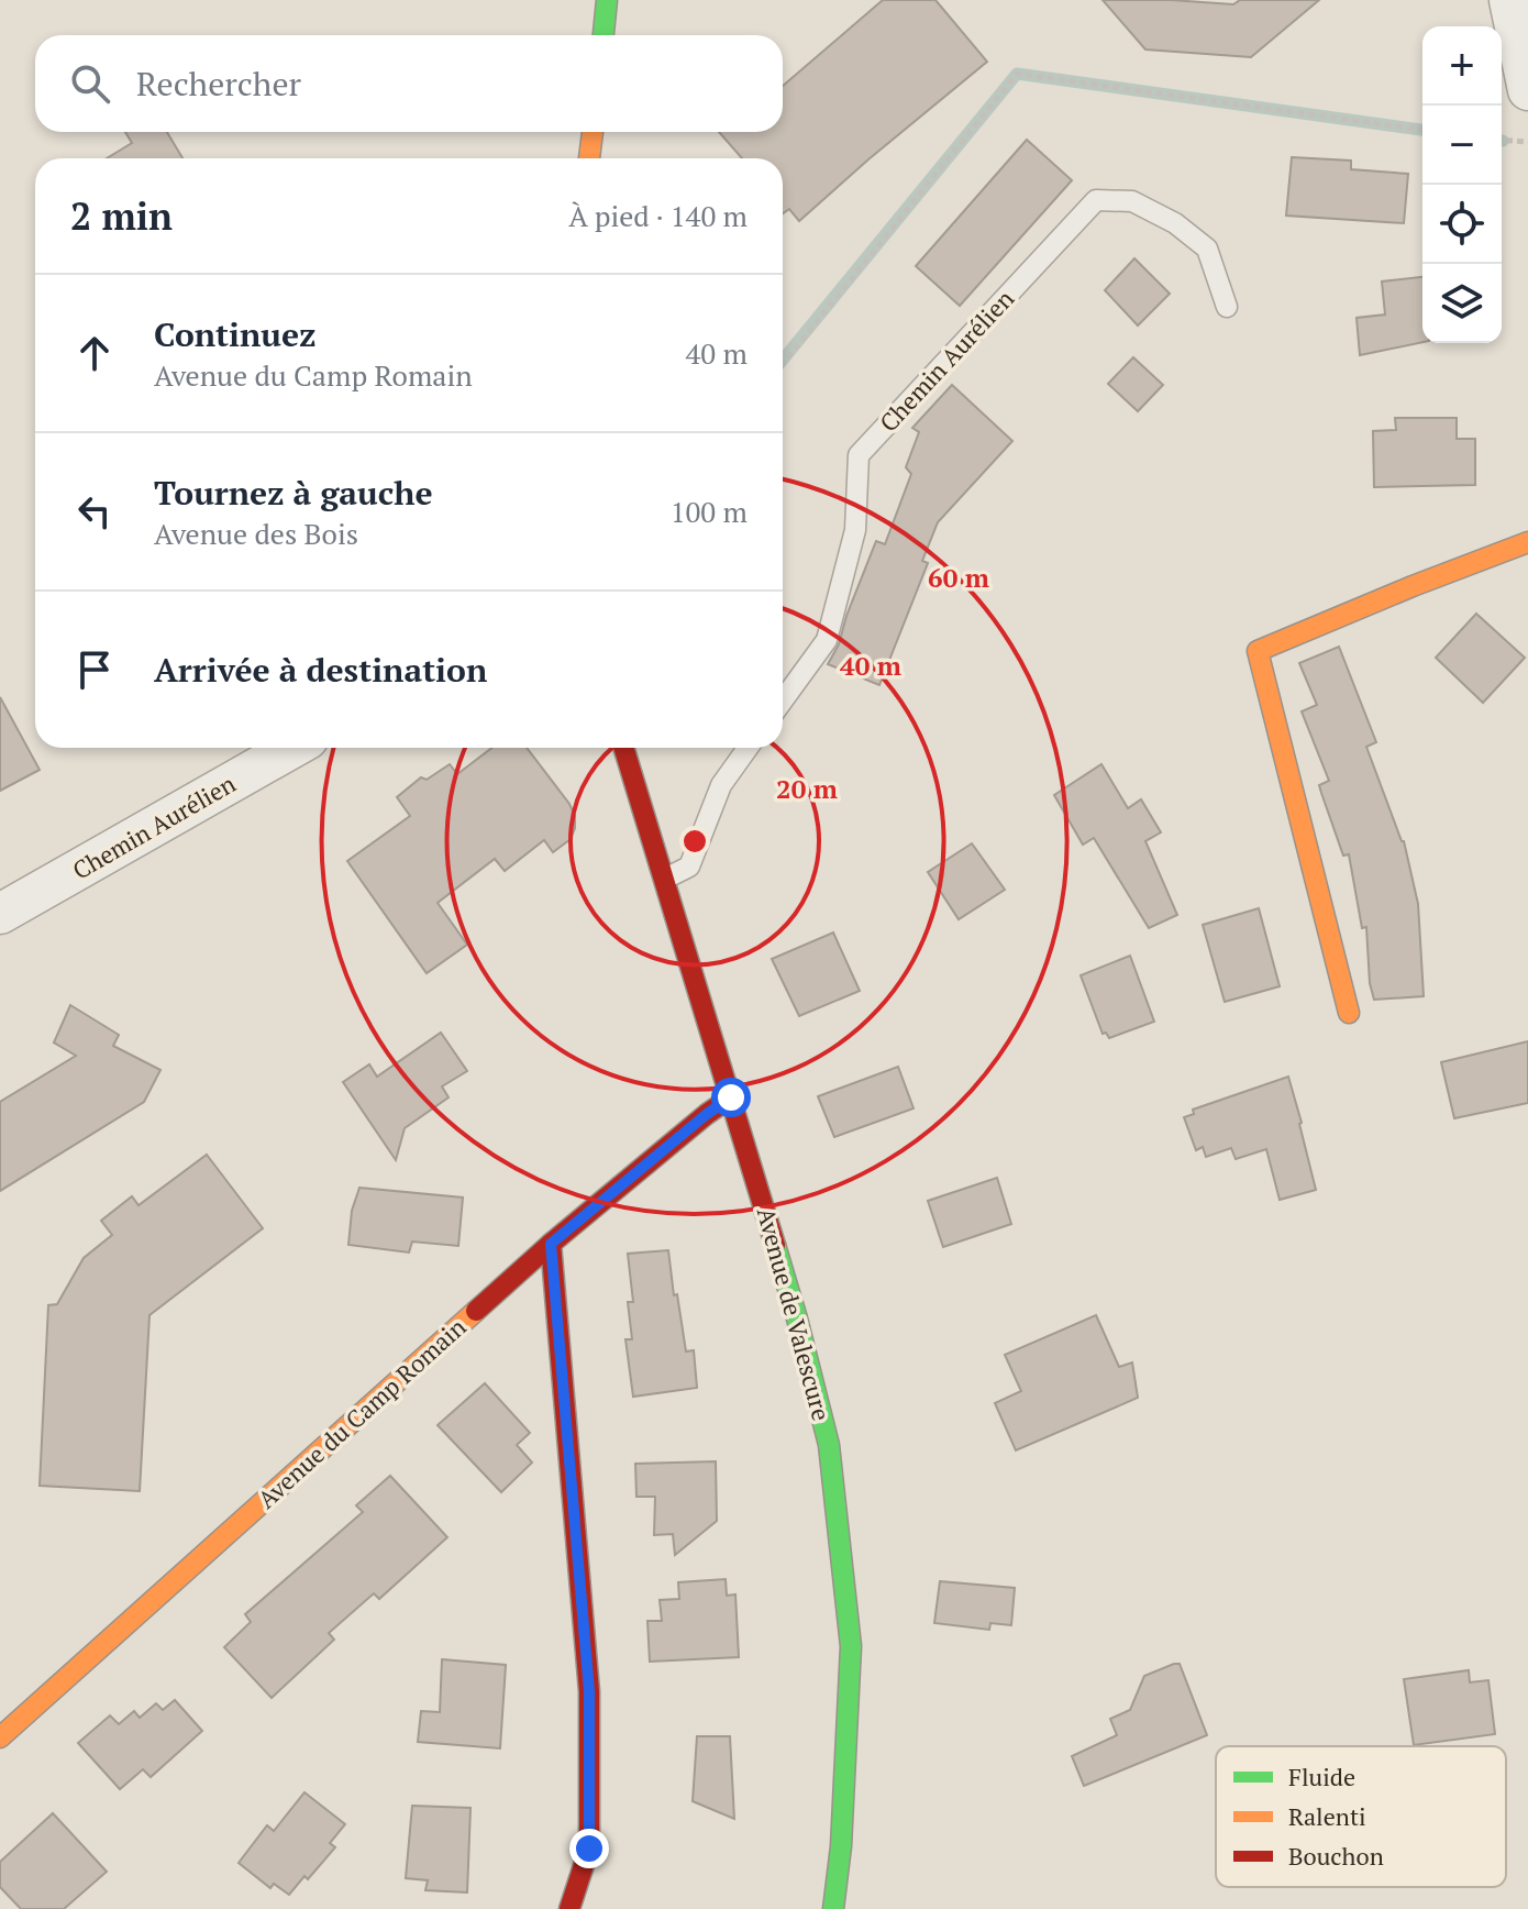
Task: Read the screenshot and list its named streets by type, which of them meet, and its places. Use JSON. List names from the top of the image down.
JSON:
{
  "streets": {
    "street": ["Chemin Aurélien", "Avenue de Valescure", "Avenue du Camp Romain"]
  },
  "crossings": [
    ["Avenue de Valescure", "Avenue du Camp Romain"]
  ],
  "legend": ["Fluide", "Ralenti", "Bouchon"],
  "page": {
    "map_buttons": ["+", "−"],
    "search": "Rechercher",
    "heading": ["2 min", "À pied · 140 m"],
    "list": [
      ["Continuez", "Avenue du Camp Romain", "40 m"],
      ["Tournez à gauche", "Avenue des Bois", "100 m"],
      "Arrivée à destination"
    ]
  },
  "rings": ["60 m", "40 m", "20 m"]
}
